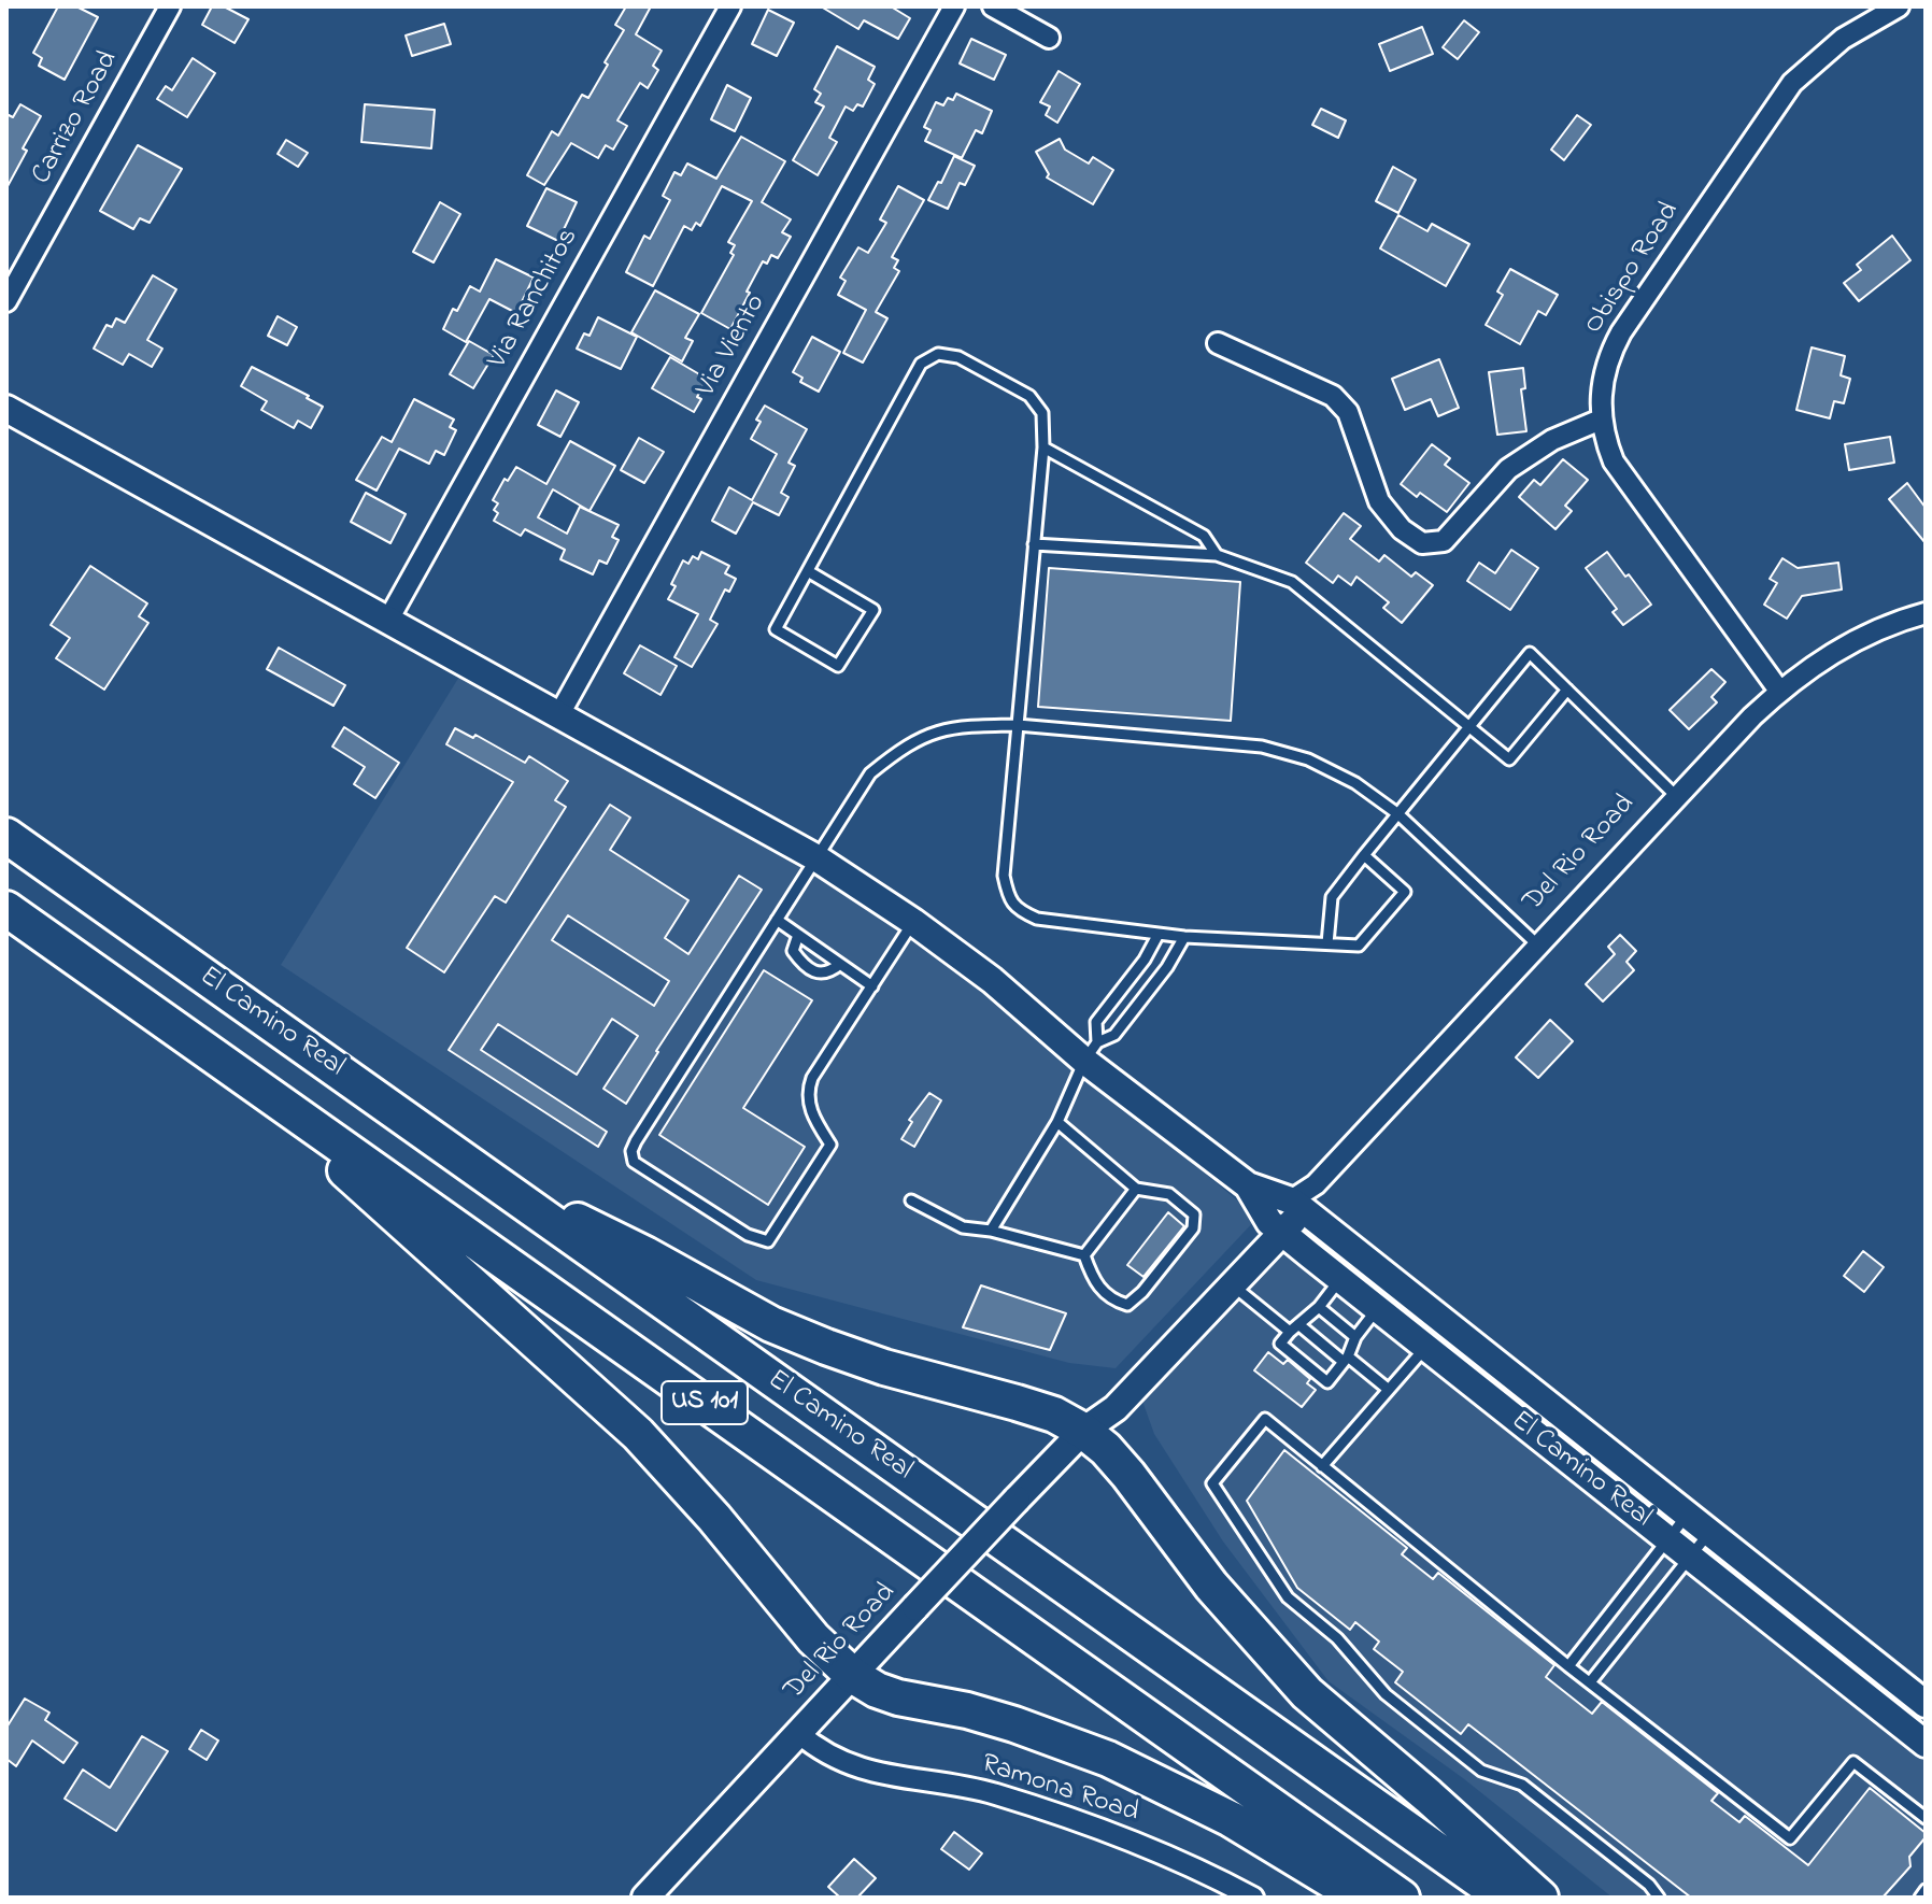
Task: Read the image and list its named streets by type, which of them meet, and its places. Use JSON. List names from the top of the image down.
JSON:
{
  "streets": {
    "highway": ["El Camino Real", "US 101"],
    "main road": ["Del Rio Road"],
    "street": [
      "Carrizo Road",
      "Obispo Road",
      "Via Ranchitos",
      "Via Viento",
      "Ramona Road"
    ]
  },
  "crossings": [
    ["Obispo Road", "Del Rio Road"],
    ["Via Ranchitos", "El Camino Real"],
    ["Via Viento", "El Camino Real"],
    ["Del Rio Road", "El Camino Real"],
    ["Del Rio Road", "Ramona Road"]
  ]
}
